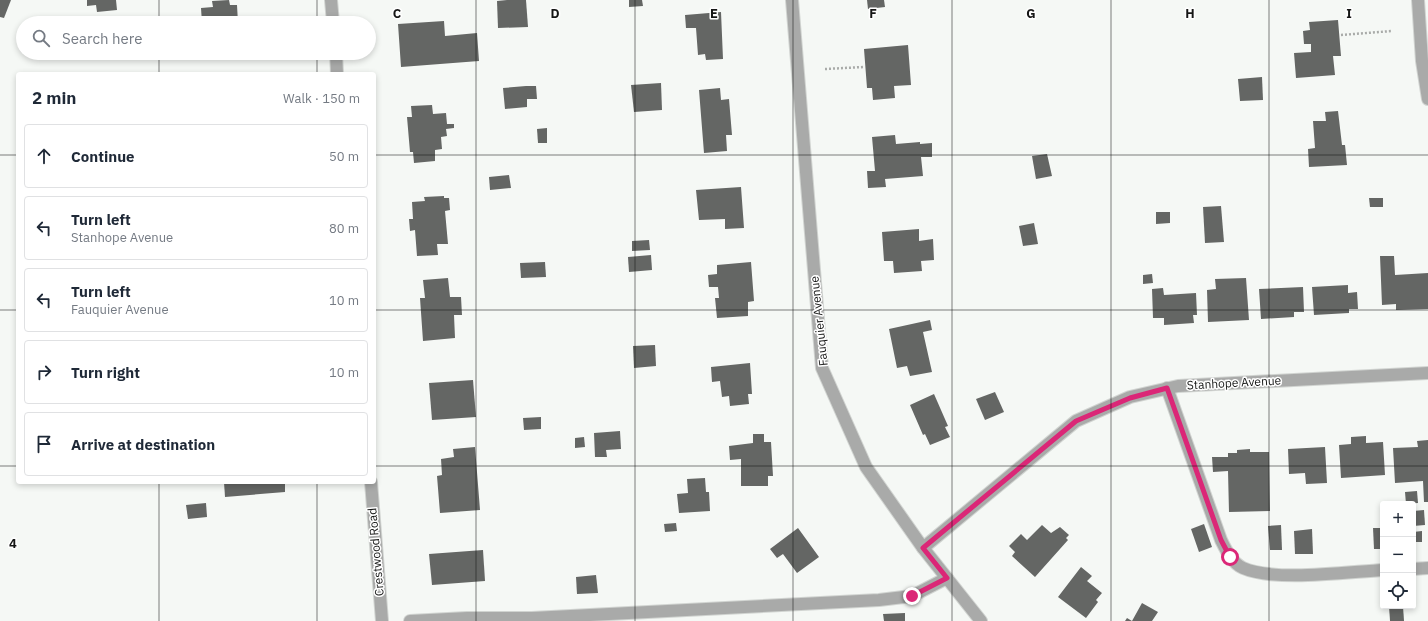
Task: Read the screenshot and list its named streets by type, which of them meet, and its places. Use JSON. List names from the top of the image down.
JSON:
{
  "streets": {
    "street": ["Fauquier Avenue", "Stanhope Avenue", "Crestwood Road"]
  },
  "crossings": [
    ["Fauquier Avenue", "Stanhope Avenue"]
  ],
  "page": {
    "search": "Search here",
    "heading": ["2 min", "Walk · 150 m"],
    "list": [
      ["Continue", "50 m"],
      ["Turn left", "Stanhope Avenue", "80 m"],
      ["Turn left", "Fauquier Avenue", "10 m"],
      ["Turn right", "10 m"],
      "Arrive at destination"
    ],
    "map_buttons": ["+", "−"]
  },
  "grid": {
    "columns": [
      "C",
      "D",
      "E",
      "F",
      "G",
      "H",
      "I"
    ],
    "rows": ["4"]
  }
}
